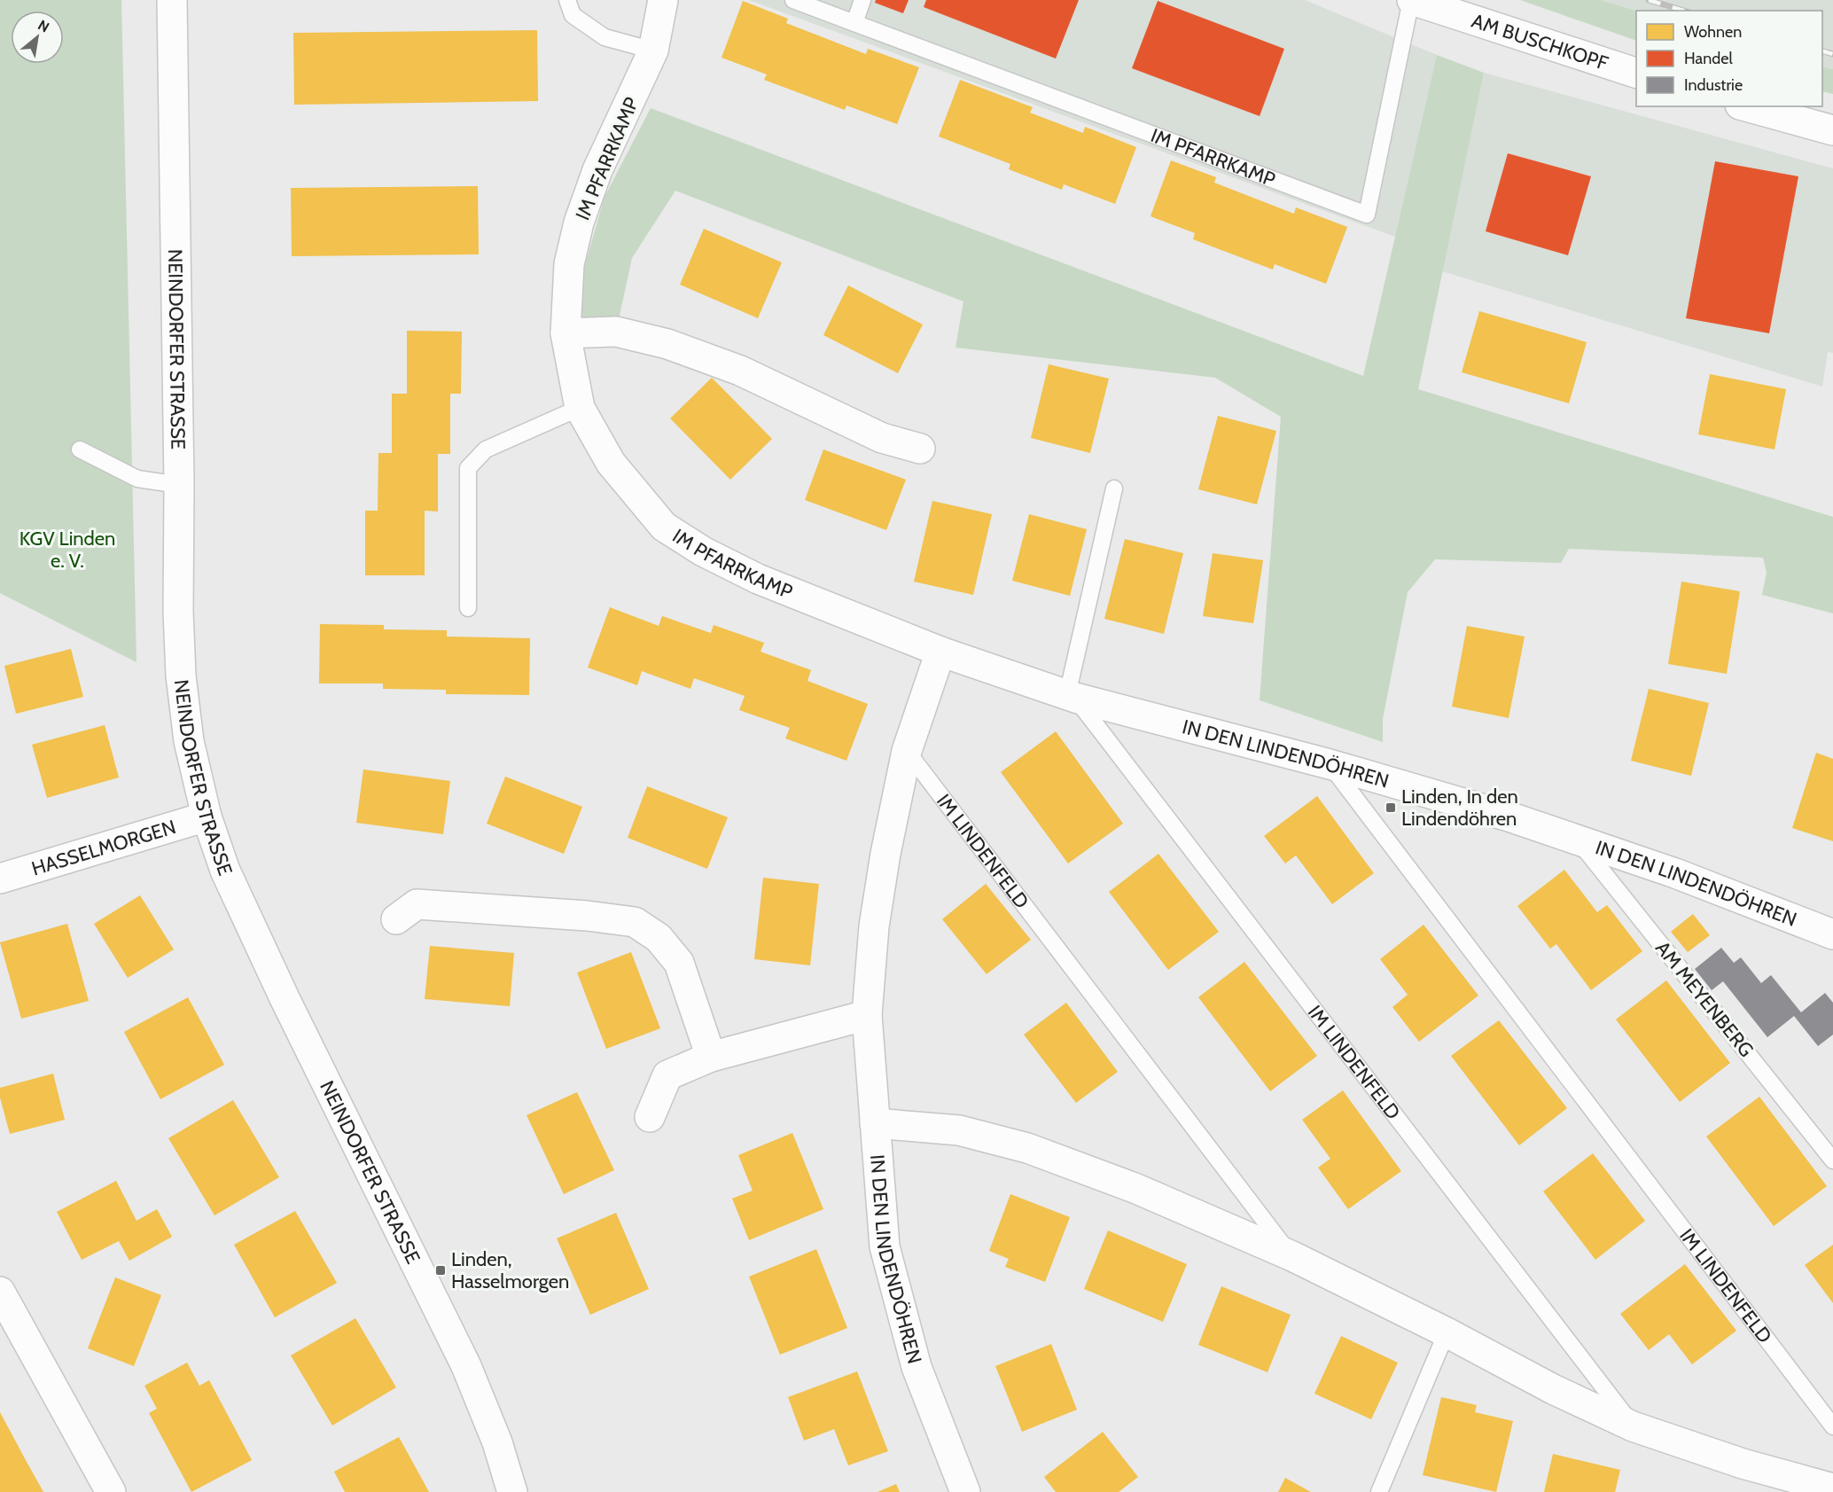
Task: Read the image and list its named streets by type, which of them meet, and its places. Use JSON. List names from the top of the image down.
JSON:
{
  "streets": {
    "street": [
      "AM BUSCHKOPF",
      "IM PFARRKAMP",
      "NEINDORFER STRASSE",
      "IN DEN LINDENDÖHREN",
      "HASSELMORGEN",
      "IM LINDENFELD"
    ],
    "lane": ["AM MEYENBERG"]
  },
  "crossings": [
    ["AM BUSCHKOPF", "IM PFARRKAMP"],
    ["IM PFARRKAMP", "IN DEN LINDENDÖHREN"],
    ["NEINDORFER STRASSE", "HASSELMORGEN"],
    ["IN DEN LINDENDÖHREN", "IM LINDENFELD"],
    ["IN DEN LINDENDÖHREN", "AM MEYENBERG"]
  ],
  "parks": ["KGV Linden e. V."],
  "places": {
    "transit": ["Linden, In den Lindendöhren", "Linden, Hasselmorgen"]
  },
  "legend": ["Wohnen", "Handel", "Industrie"],
  "north": "top right"
}
